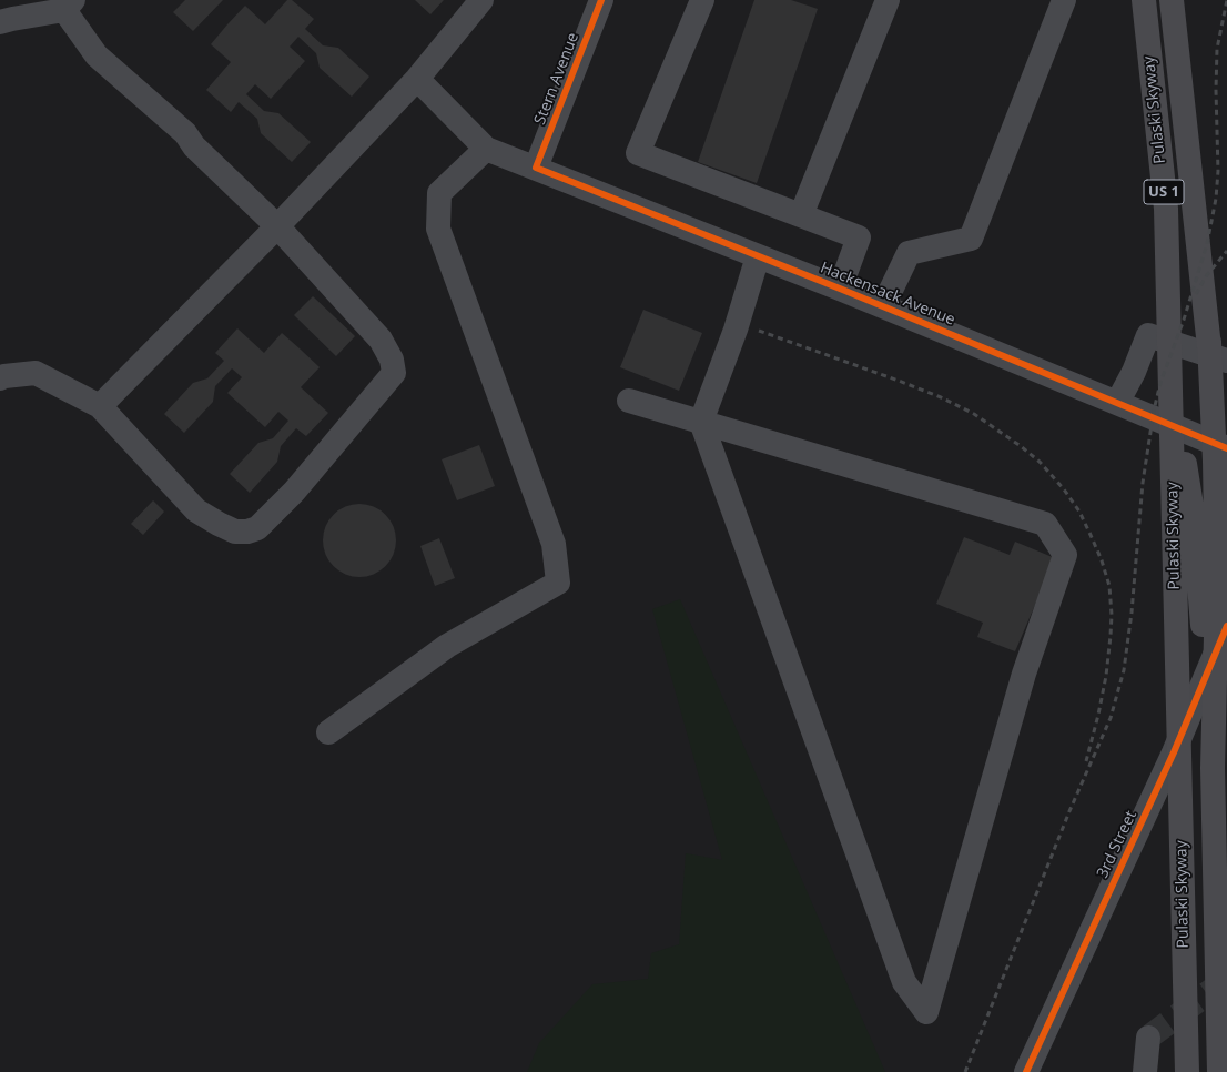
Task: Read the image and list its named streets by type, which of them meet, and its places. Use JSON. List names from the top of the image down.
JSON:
{
  "streets": {
    "highway": ["Pulaski Skyway", "US 1"],
    "street": ["Stern Avenue", "Hackensack Avenue", "3rd Street"]
  },
  "crossings": [
    ["Stern Avenue", "Hackensack Avenue"]
  ]
}
